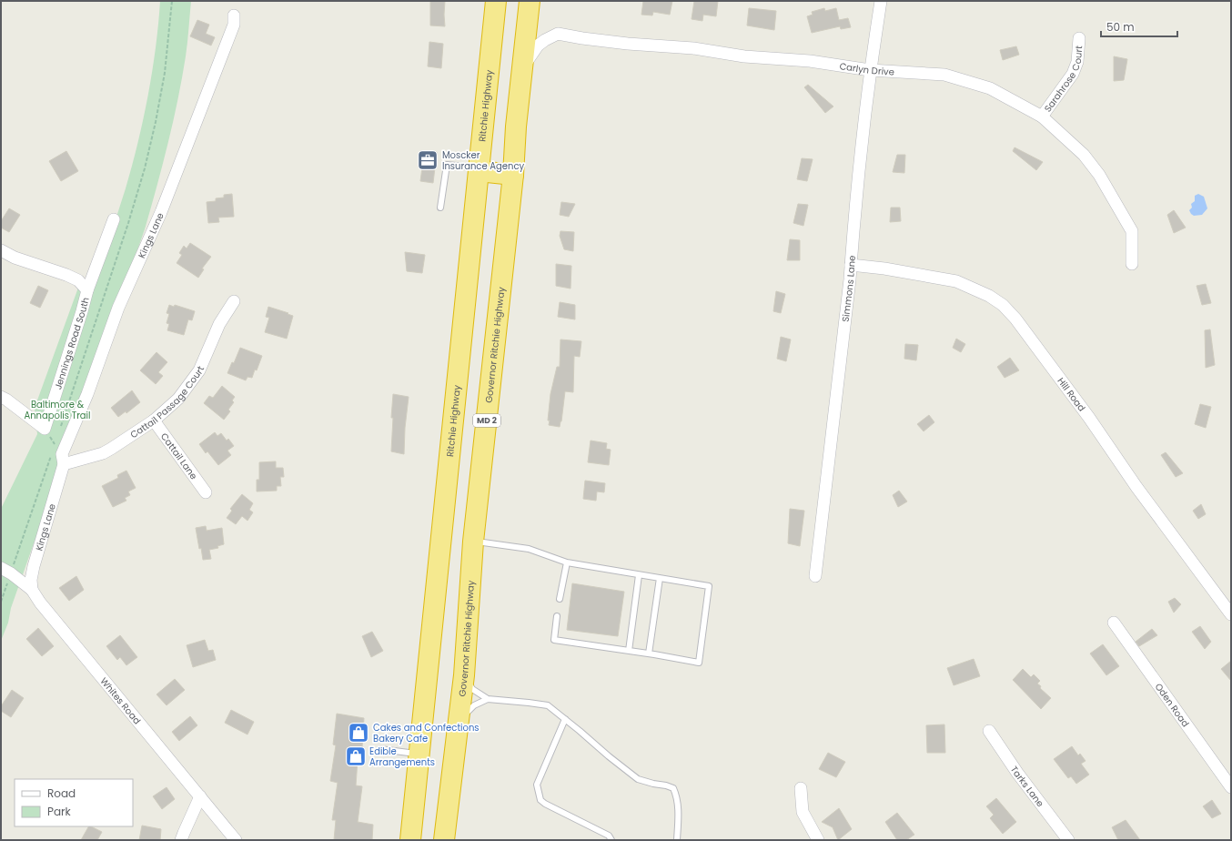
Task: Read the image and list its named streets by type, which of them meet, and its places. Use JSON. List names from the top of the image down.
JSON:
{
  "streets": {
    "highway": ["Ritchie Highway", "Governor Ritchie Highway", "MD 2"],
    "street": [
      "Carlyn Drive",
      "Sarahrose Court",
      "Kings Lane",
      "Simmons Lane",
      "Jennings Road South",
      "Hill Road",
      "Cattail Passage Court",
      "Cattail Lane",
      "Whites Road",
      "Oden Road",
      "Tarks Lane"
    ]
  },
  "crossings": [
    ["Carlyn Drive", "Sarahrose Court"],
    ["Carlyn Drive", "Simmons Lane"],
    ["Carlyn Drive", "Governor Ritchie Highway"],
    ["Kings Lane", "Cattail Passage Court"],
    ["Kings Lane", "Whites Road"],
    ["Simmons Lane", "Hill Road"],
    ["Cattail Passage Court", "Cattail Lane"]
  ],
  "parks": ["Baltimore & Annapolis Trail"],
  "places": {
    "office": ["Moscker Insurance Agency"],
    "shop": ["Cakes and Confections Bakery Cafe", "Edible Arrangements"]
  },
  "legend": ["Road", "Park"],
  "scale_bar": "50 m"
}
